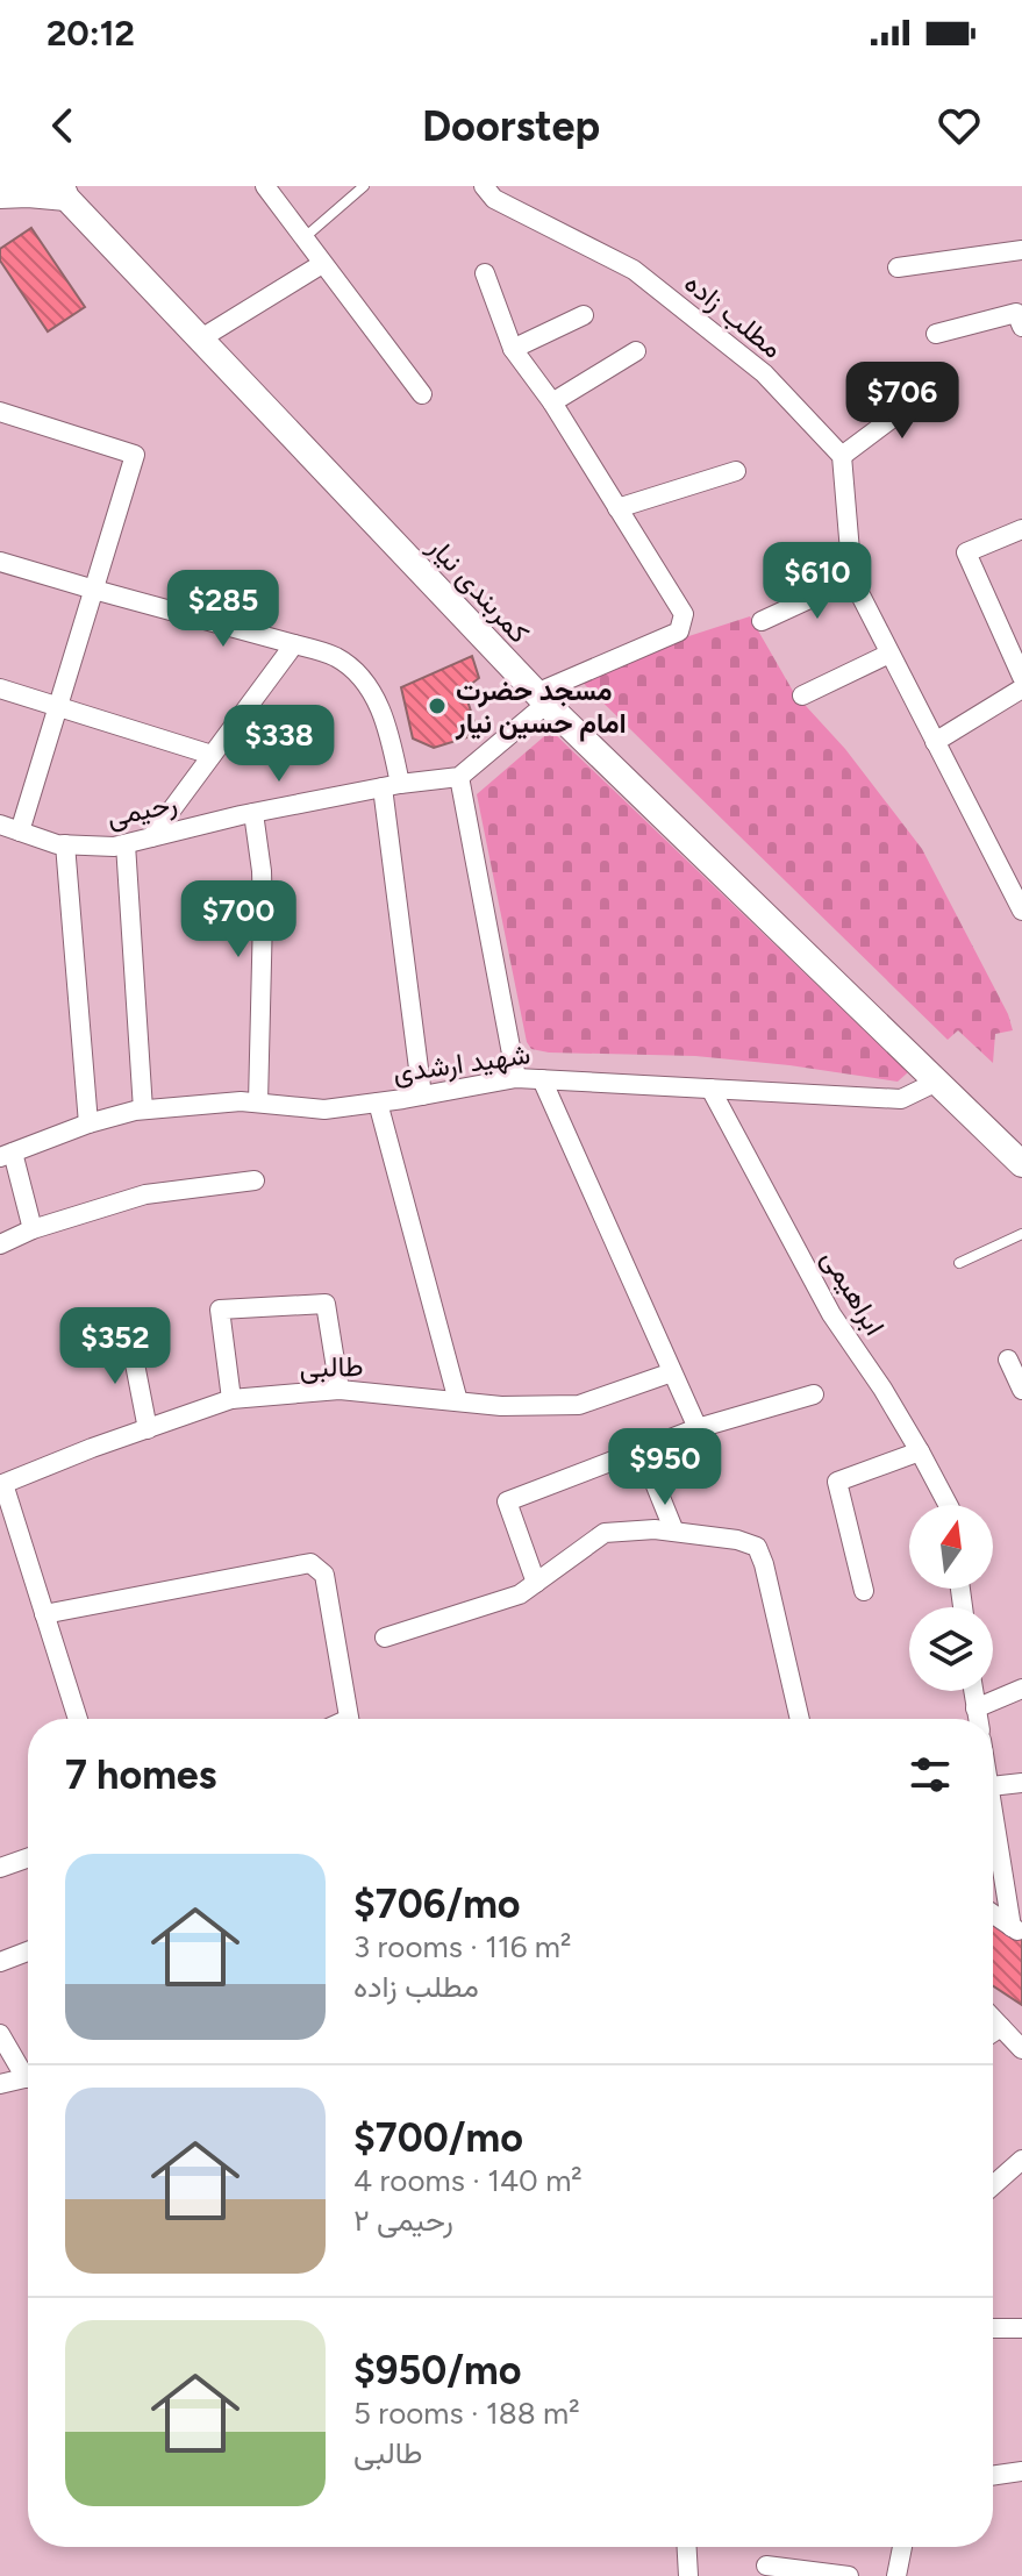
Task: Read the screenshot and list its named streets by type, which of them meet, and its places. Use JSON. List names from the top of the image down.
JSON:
{
  "streets": {
    "main road": ["کمربندی نیار"],
    "street": [
      "مطلب زاده",
      "رحیمی",
      "شهید ارشدی",
      "ابراهیمی",
      "طالبی"
    ]
  },
  "crossings": [
    ["کمربندی نیار", "شهید ارشدی"],
    ["شهید ارشدی", "ابراهیمی"]
  ],
  "places": ["مسجد حضرت امام حسین نیار"],
  "north": "top",
  "page": {
    "status": "20:12",
    "header": "Doorstep",
    "price": [
      "$706",
      "$610",
      "$285",
      "$338",
      "$700",
      "$352",
      "$950"
    ],
    "heading": "7 homes",
    "list": [
      {
        "name": "$706/mo",
        "note": "3 rooms · 116 m² · مطلب زاده"
      },
      {
        "name": "$700/mo",
        "note": "4 rooms · 140 m² · رحیمی ۲"
      },
      {
        "name": "$950/mo",
        "note": "5 rooms · 188 m² · طالبی"
      }
    ]
  }
}
